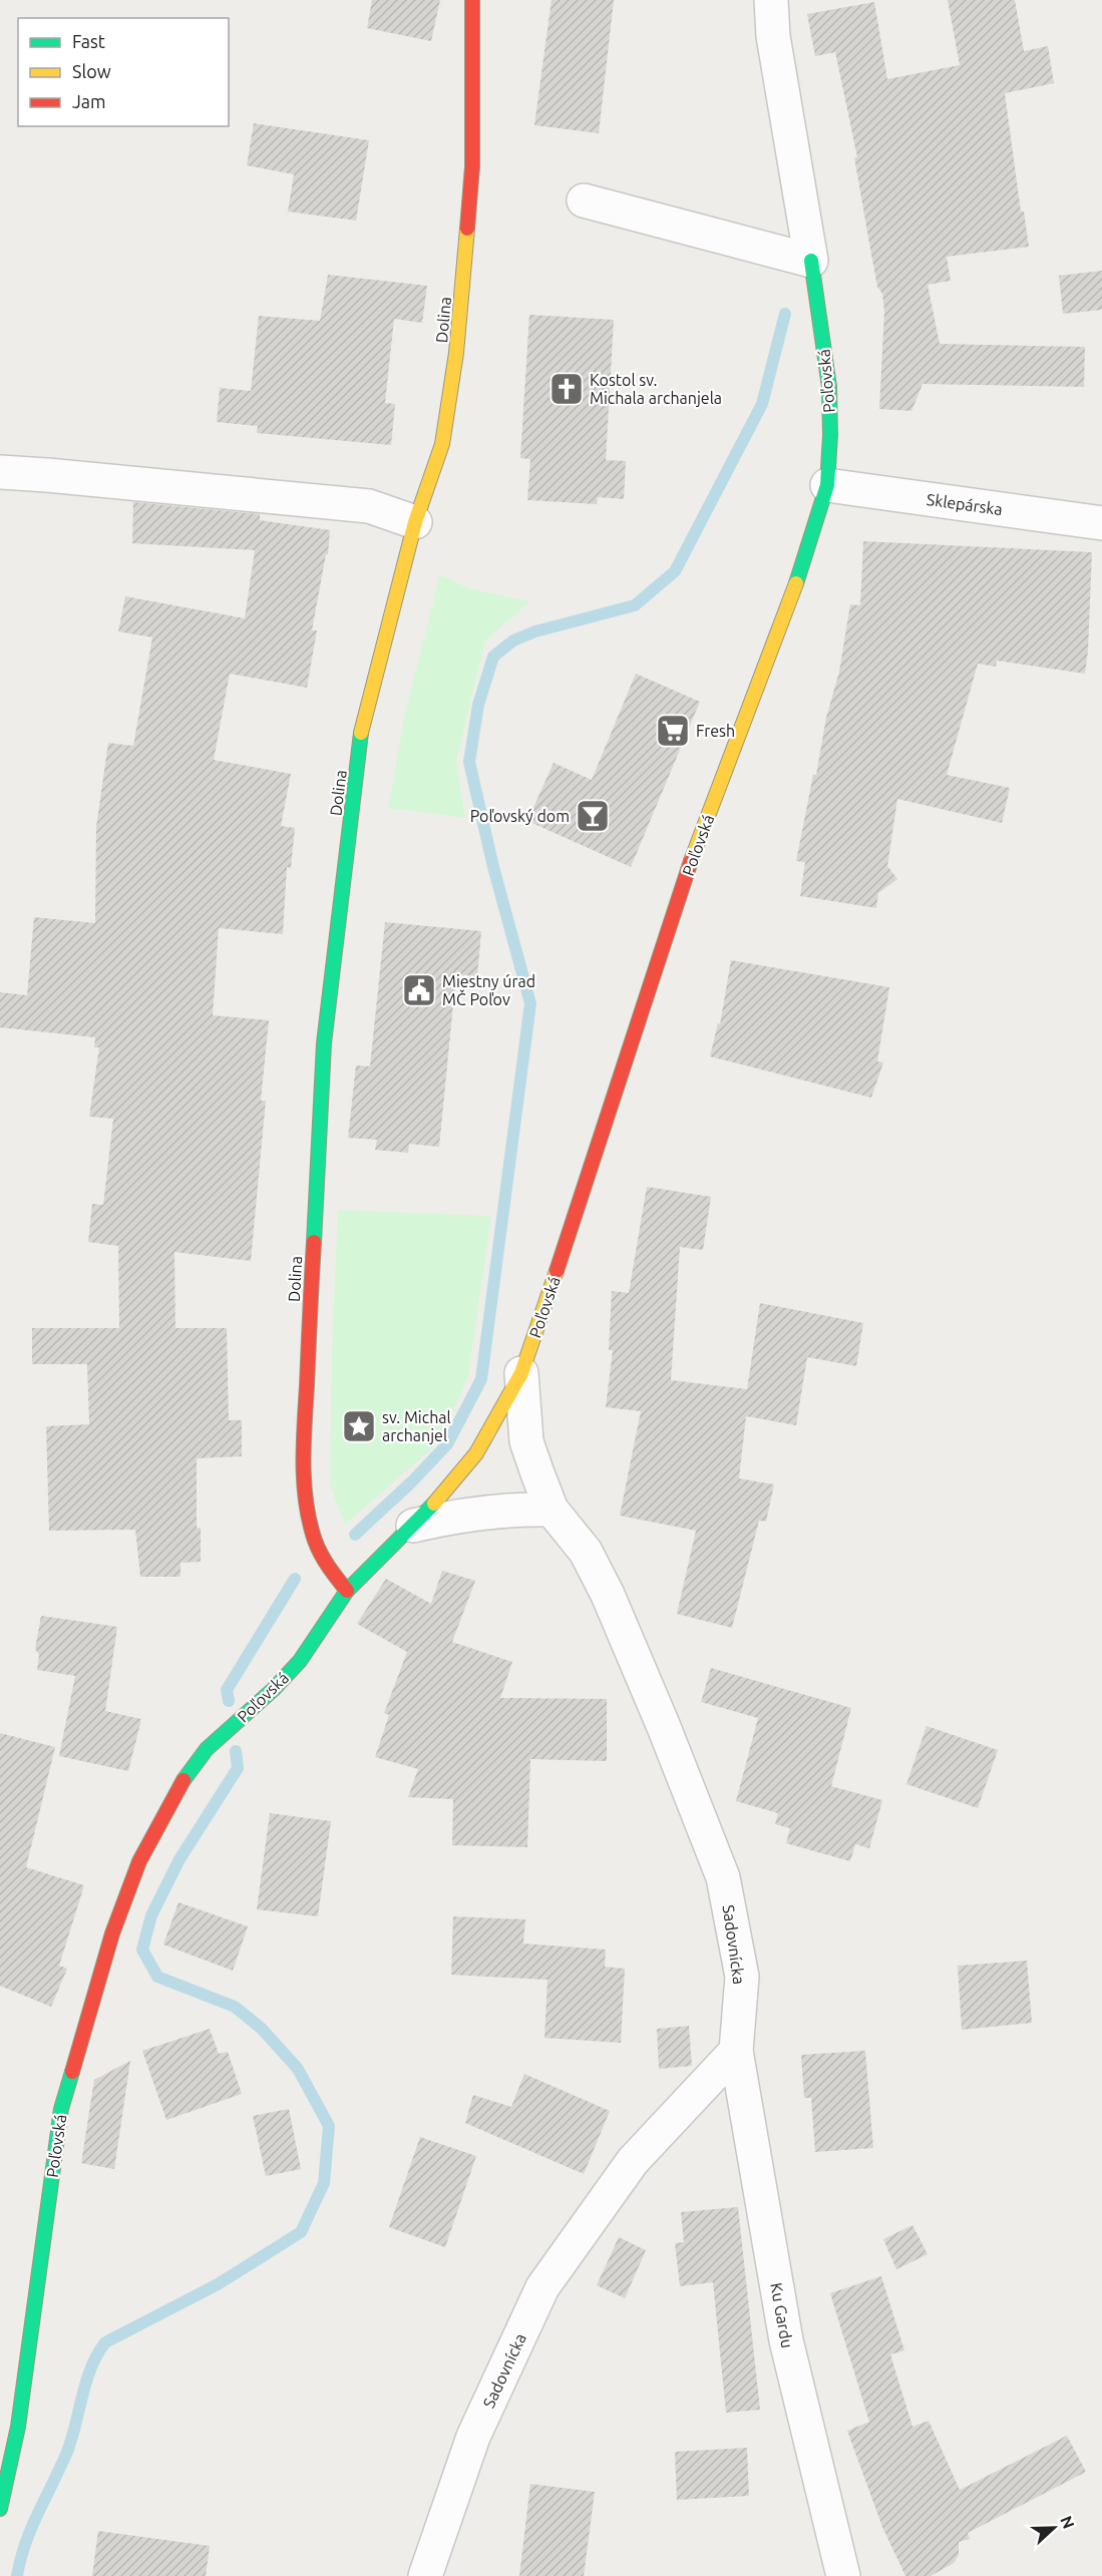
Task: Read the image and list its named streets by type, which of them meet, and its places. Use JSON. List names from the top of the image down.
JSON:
{
  "streets": {
    "street": [
      "Dolina",
      "Poľovská",
      "Sklepárska",
      "Sadovnícka",
      "Ku Gardu"
    ]
  },
  "crossings": [
    ["Dolina", "Poľovská"],
    ["Poľovská", "Sklepárska"],
    ["Poľovská", "Sadovnícka"],
    ["Sadovnícka", "Ku Gardu"]
  ],
  "places": {
    "church": ["Kostol sv. Michala archanjela"],
    "supermarket": ["Fresh"],
    "bar": ["Poľovský dom"],
    "public building": ["Miestny úrad MČ Poľov"],
    "place": ["sv. Michal archanjel"]
  },
  "legend": ["Fast", "Slow", "Jam"],
  "north": "right"
}
